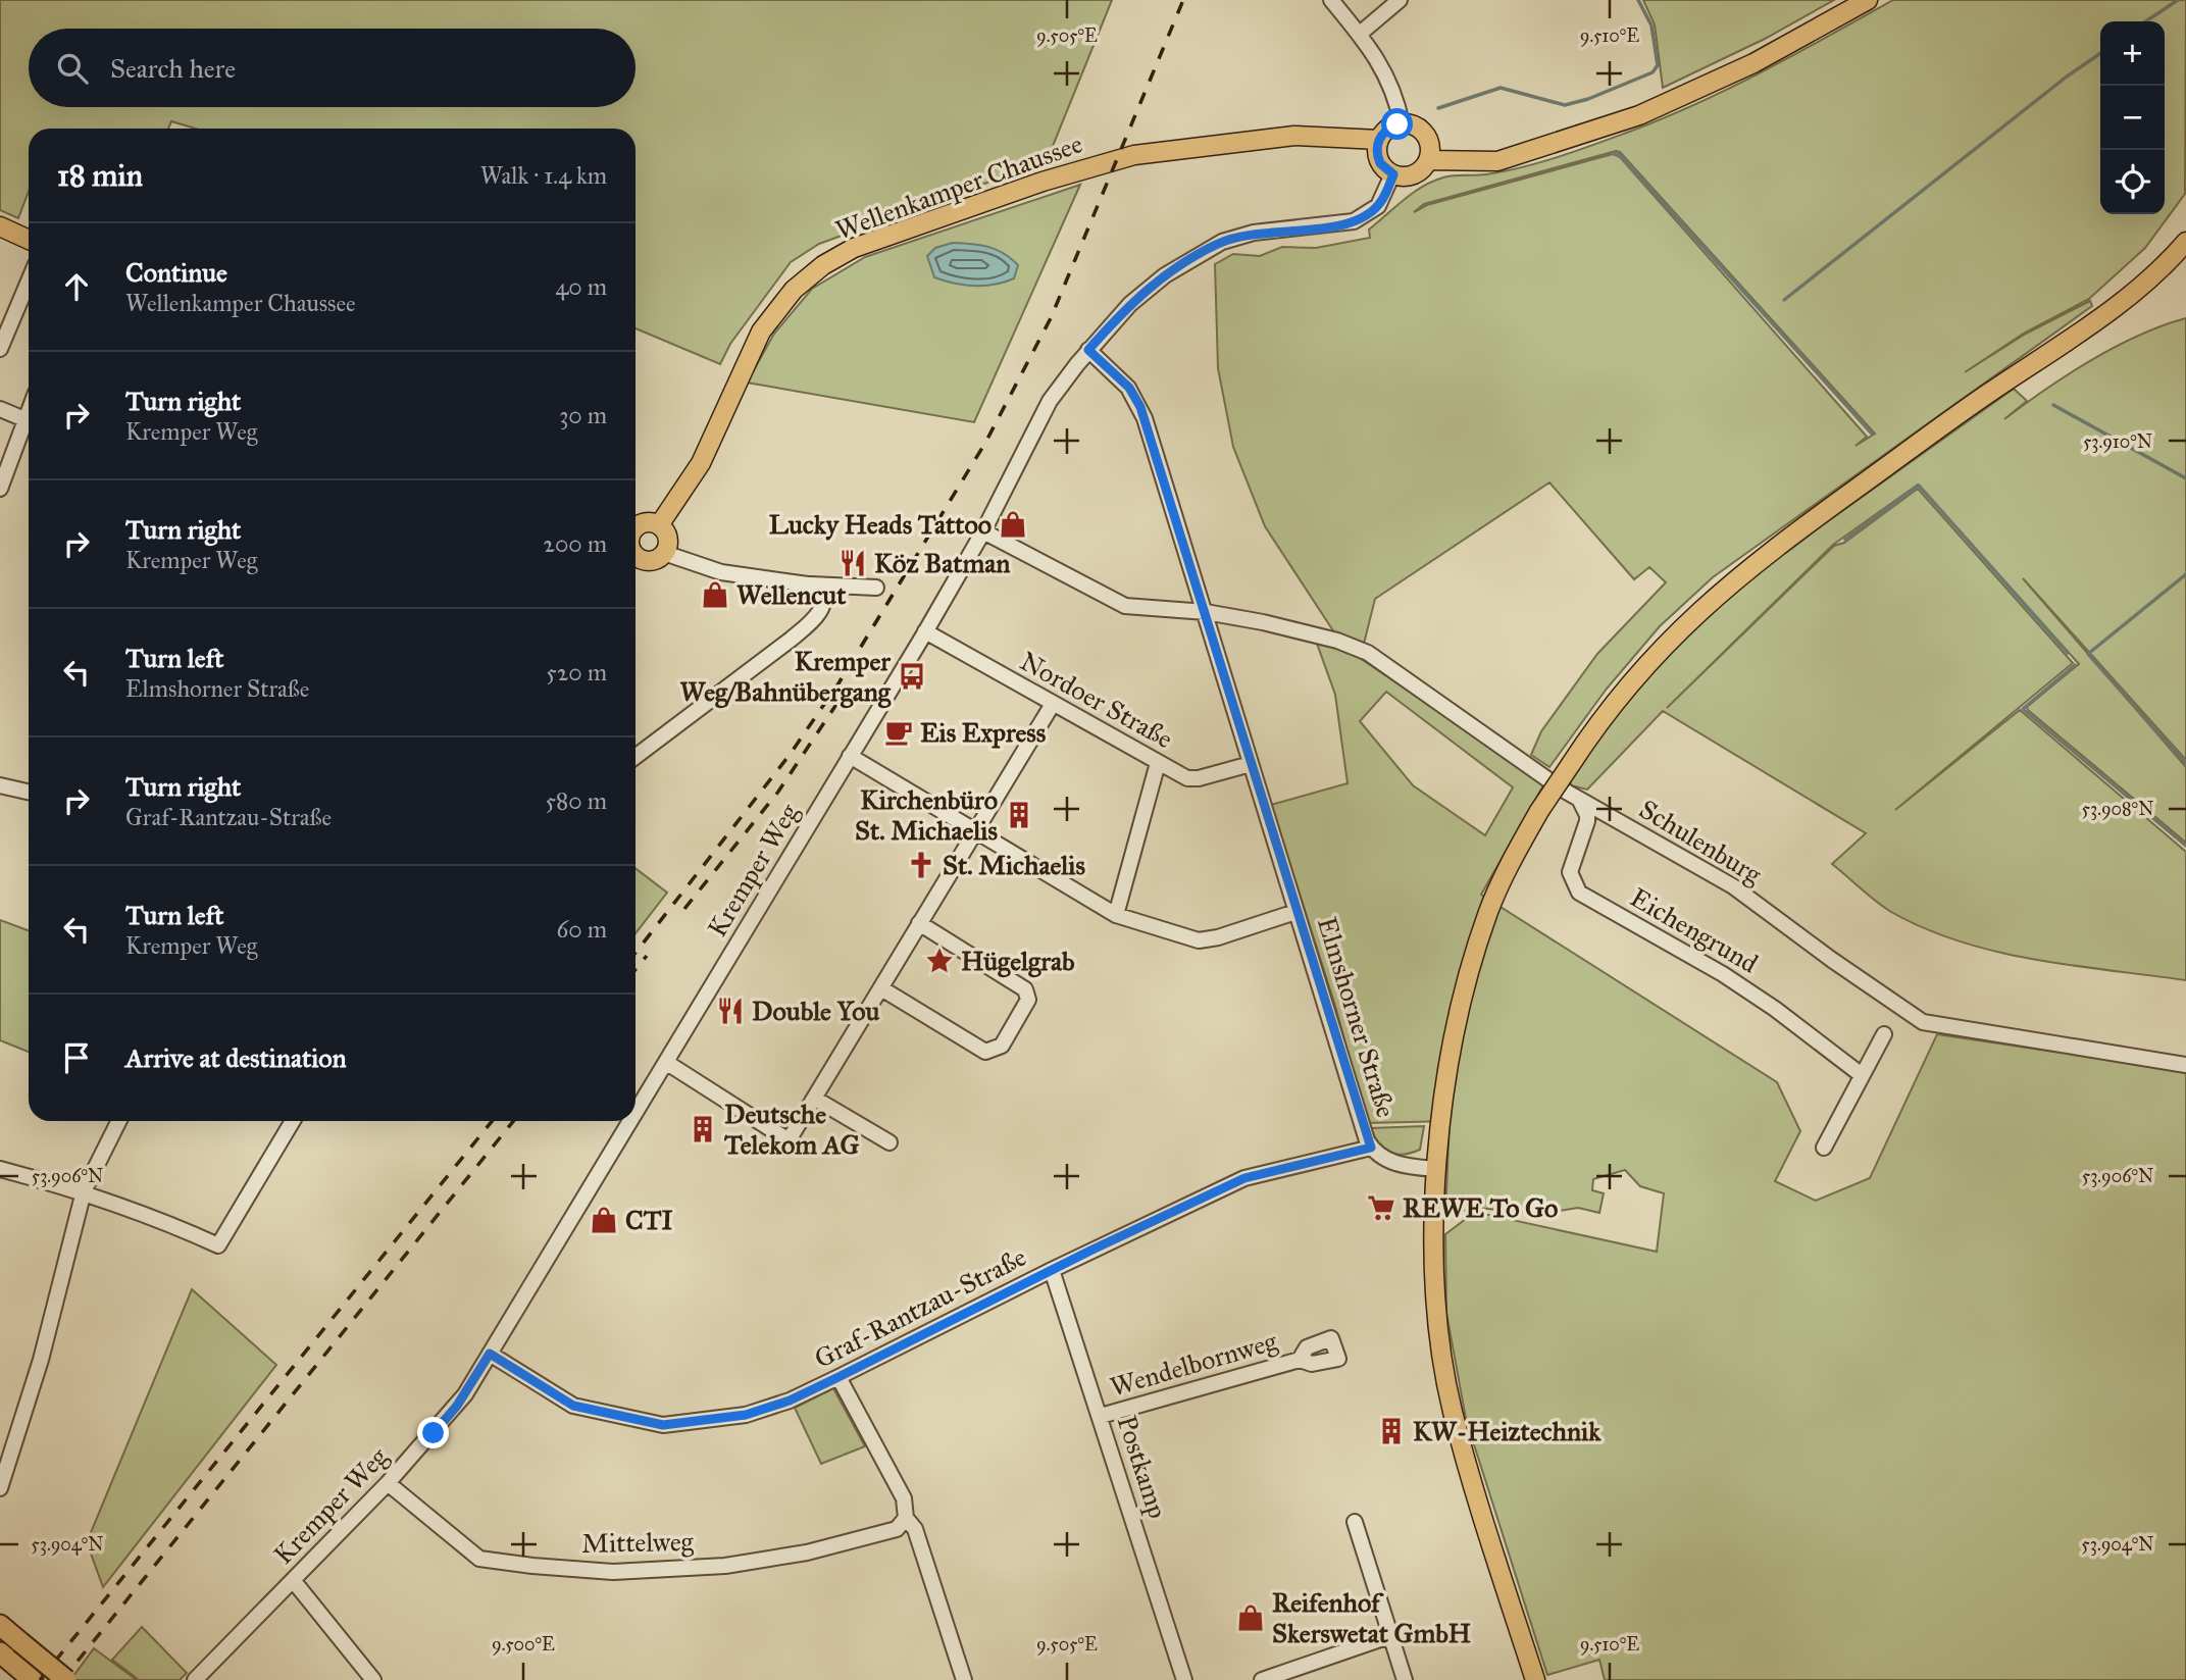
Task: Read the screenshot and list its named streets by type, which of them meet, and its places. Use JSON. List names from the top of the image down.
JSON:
{
  "streets": {
    "main road": ["Wellenkamper Chaussee"],
    "street": [
      "Nordoer Straße",
      "Schulenburg",
      "Kremper Weg",
      "Eichengrund",
      "Elmshorner Straße",
      "Graf-Rantzau-Straße",
      "Wendelbornweg",
      "Postkamp",
      "Mittelweg"
    ]
  },
  "crossings": [
    ["Wellenkamper Chaussee", "Kremper Weg"],
    ["Nordoer Straße", "Kremper Weg"],
    ["Nordoer Straße", "Elmshorner Straße"],
    ["Schulenburg", "Kremper Weg"],
    ["Schulenburg", "Eichengrund"],
    ["Schulenburg", "Elmshorner Straße"],
    ["Kremper Weg", "Elmshorner Straße"],
    ["Kremper Weg", "Graf-Rantzau-Straße"],
    ["Kremper Weg", "Mittelweg"],
    ["Elmshorner Straße", "Graf-Rantzau-Straße"],
    ["Graf-Rantzau-Straße", "Postkamp"],
    ["Wendelbornweg", "Postkamp"]
  ],
  "places": {
    "shop": [
      "Lucky Heads Tattoo",
      "Wellencut",
      "CTI",
      "Reifenhof Skerswetat GmbH"
    ],
    "restaurant": ["Köz Batman", "Double You"],
    "bus stop": ["Kremper Weg/Bahnübergang"],
    "cafe": ["Eis Express"],
    "building": ["Kirchenbüro St. Michaelis", "Deutsche Telekom AG", "KW-Heiztechnik"],
    "church": ["St. Michaelis"],
    "place": ["Hügelgrab"],
    "supermarket": ["REWE To Go"]
  },
  "page": {
    "map_buttons": ["+", "−"],
    "search": "Search here",
    "heading": ["18 min", "Walk · 1.4 km"],
    "list": [
      ["Continue", "Wellenkamper Chaussee", "40 m"],
      ["Turn right", "Kremper Weg", "30 m"],
      ["Turn right", "Kremper Weg", "200 m"],
      ["Turn left", "Elmshorner Straße", "520 m"],
      ["Turn right", "Graf-Rantzau-Straße", "580 m"],
      ["Turn left", "Kremper Weg", "60 m"],
      "Arrive at destination"
    ]
  },
  "coordinates": [
    "9.505°E",
    "9.510°E",
    "53.910°N",
    "53.908°N",
    "53.906°N",
    "53.904°N",
    "9.500°E"
  ]
}
